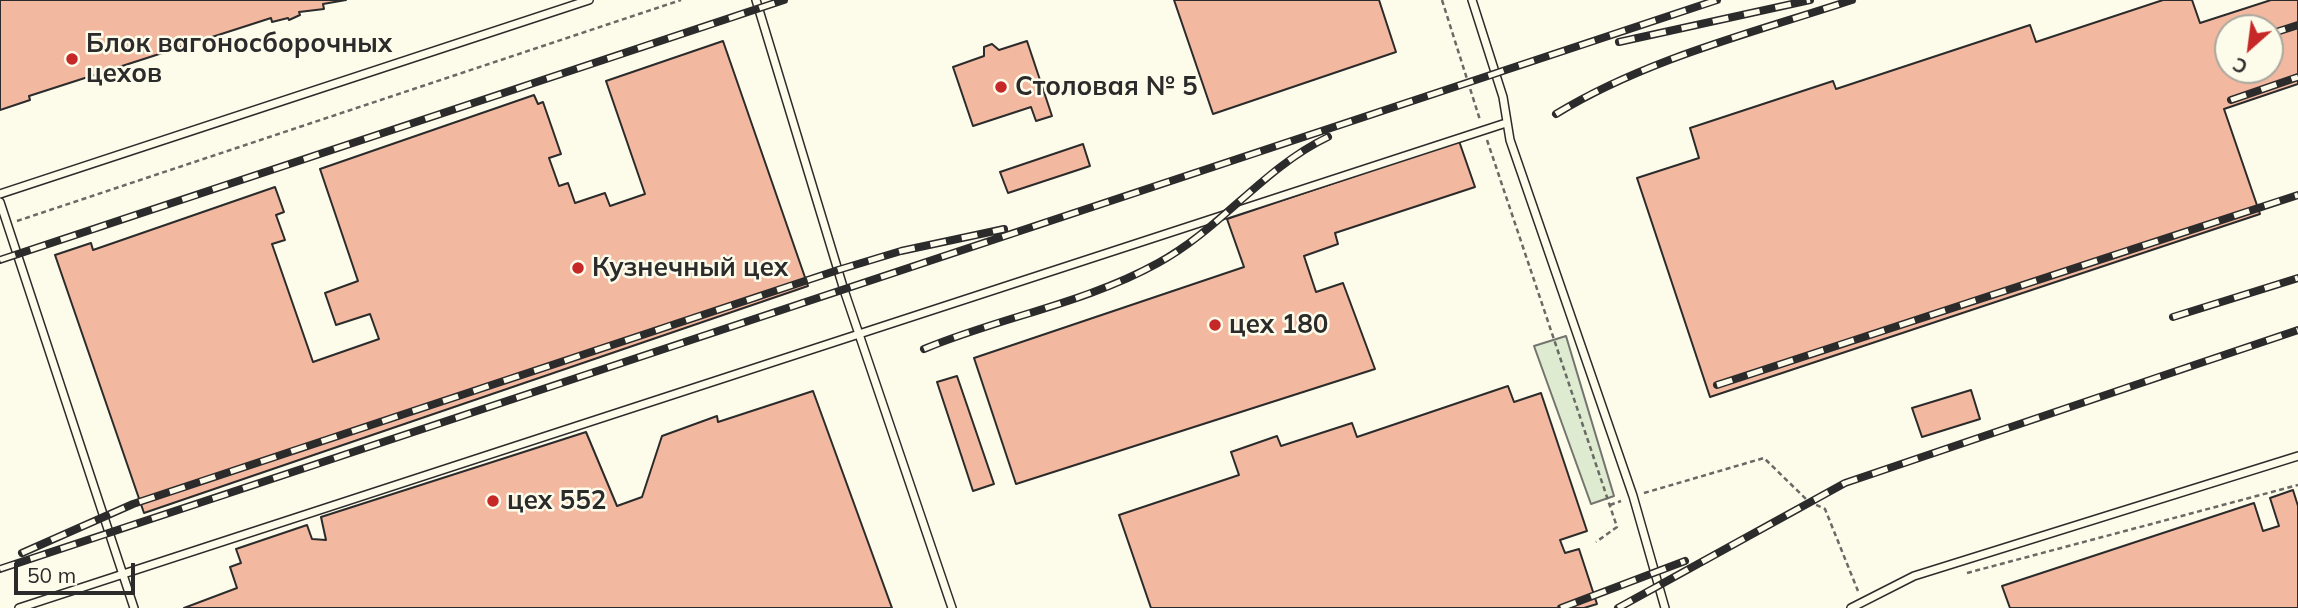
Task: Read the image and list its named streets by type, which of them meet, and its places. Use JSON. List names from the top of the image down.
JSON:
{
  "places": [
    "Блок вагоносборочных цехов",
    "Столовая № 5",
    "Кузнечный цех",
    "цех 180",
    "цех 552"
  ],
  "scale_bar": "50 m",
  "north": "bottom left"
}
